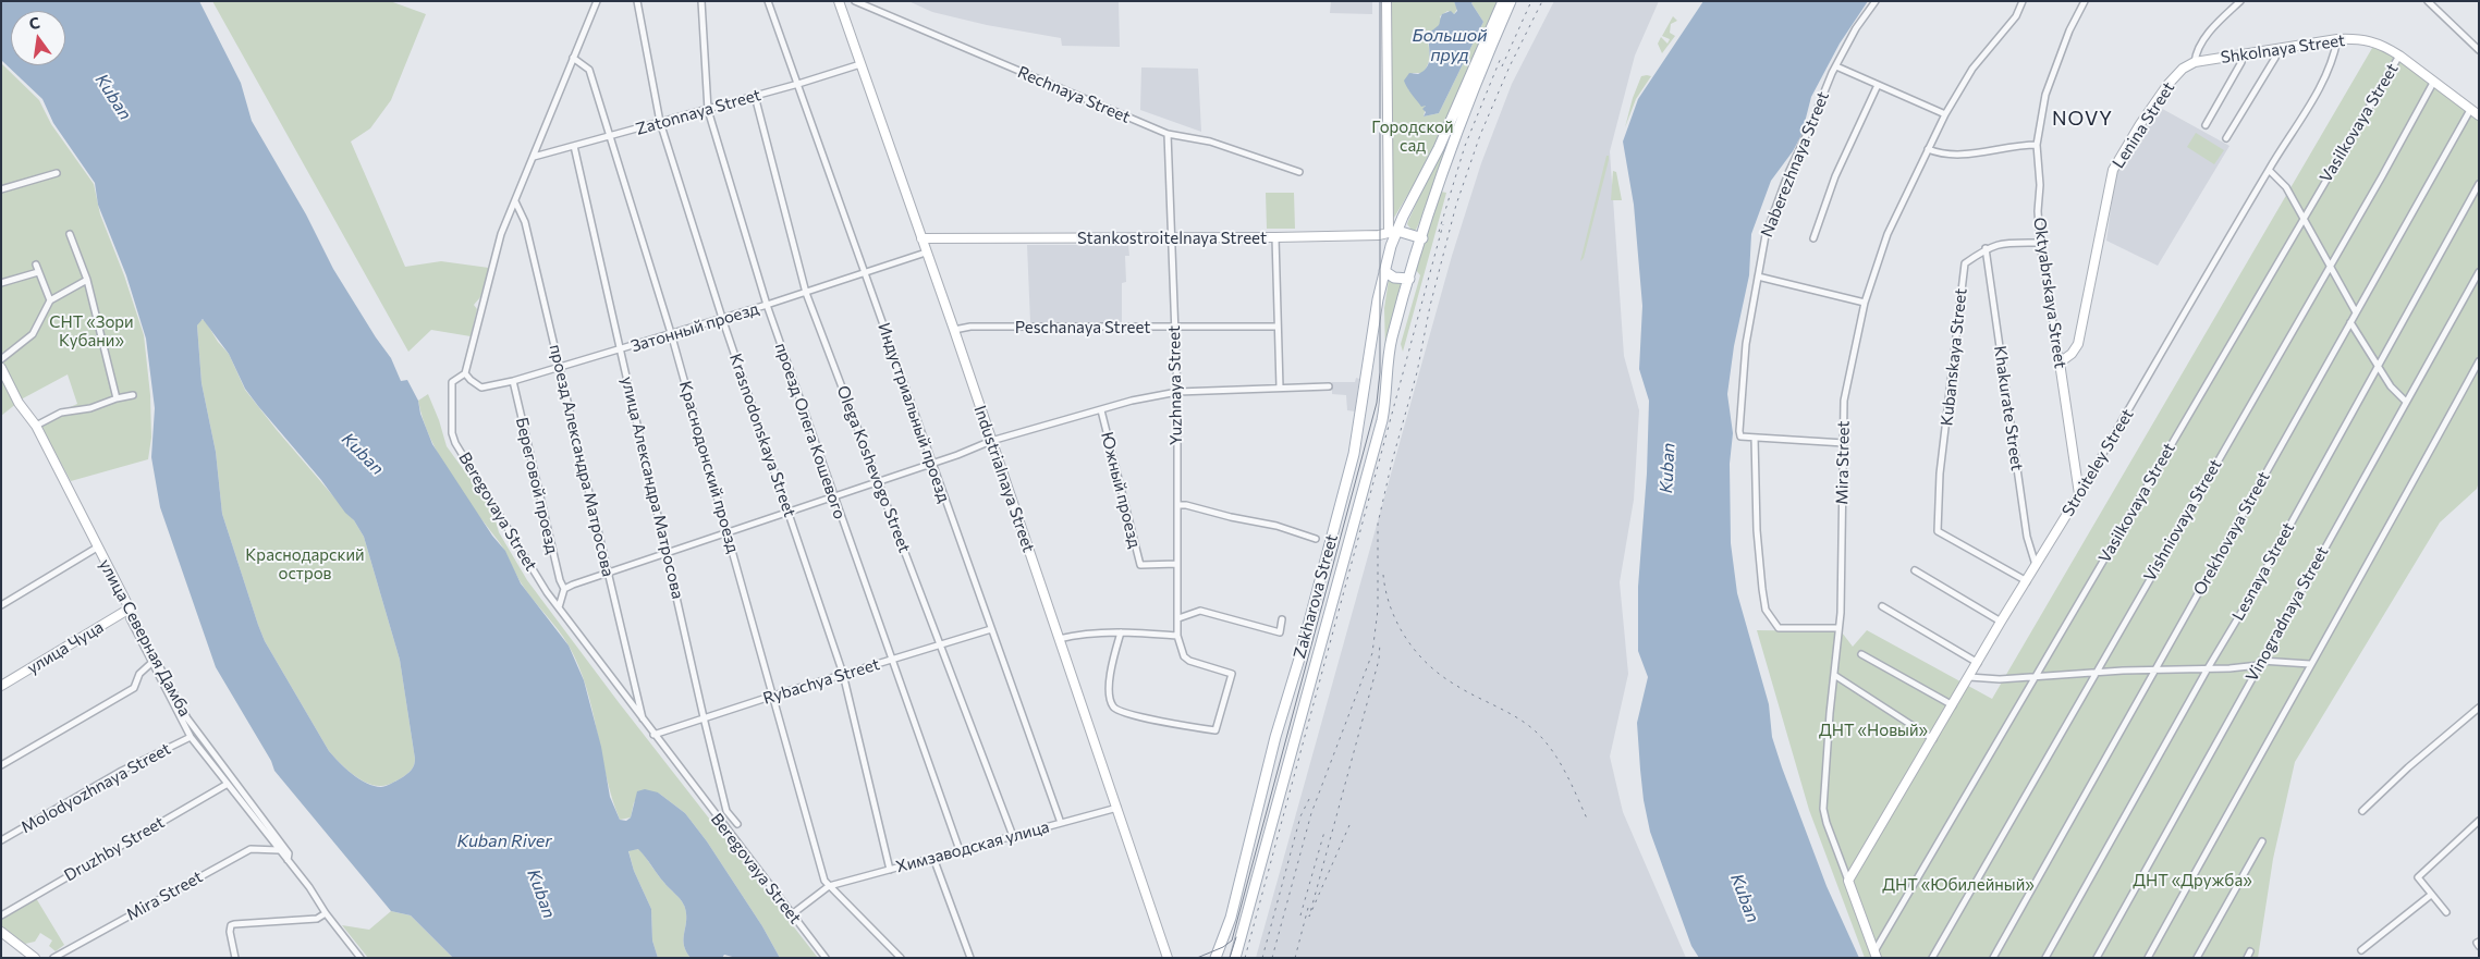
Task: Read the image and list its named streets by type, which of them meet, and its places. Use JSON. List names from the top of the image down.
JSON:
{
  "streets": {
    "main road": ["Stankostroitelnaya Street", "Zakharova Street"],
    "street": [
      "Shkolnaya Street",
      "Rechnaya Street",
      "Zatonnaya Street",
      "Vasilkovaya Street",
      "Lenina Street",
      "Naberezhnaya Street",
      "Oktyabrskaya Street",
      "Затонный проезд",
      "Peschanaya Street",
      "Kubanskaya Street",
      "Yuzhnaya Street",
      "Khakurate Street",
      "Индустриальный проезд",
      "проезд Олега Кошевого",
      "Krasnodonskaya Street",
      "проезд Александра Матросова",
      "Mira Street",
      "Stroiteley Street",
      "Краснодонский проезд",
      "Olega Koshevogo Street",
      "Industrialnaya Street",
      "Береговой проезд",
      "улица Александра Матросова",
      "Южный проезд",
      "Beregovaya Street",
      "Vishniovaya Street",
      "Orekhovaya Street",
      "Lesnaya Street",
      "Vinogradnaya Street",
      "улица Северная Дамба",
      "улица Чуца",
      "Rybachya Street",
      "Molodyozhnaya Street",
      "Химзаводская улица",
      "Druzhby Street"
    ]
  },
  "crossings": [
    ["Shkolnaya Street", "Vasilkovaya Street"],
    ["Shkolnaya Street", "Lenina Street"],
    ["Shkolnaya Street", "Stroiteley Street"],
    ["Shkolnaya Street", "Vishniovaya Street"],
    ["Shkolnaya Street", "Orekhovaya Street"],
    ["Rechnaya Street", "Yuzhnaya Street"],
    ["Zatonnaya Street", "Индустриальный проезд"],
    ["Zatonnaya Street", "проезд Олега Кошевого"],
    ["Zatonnaya Street", "Krasnodonskaya Street"],
    ["Zatonnaya Street", "Краснодонский проезд"],
    ["Zatonnaya Street", "Olega Koshevogo Street"],
    ["Zatonnaya Street", "Industrialnaya Street"],
    ["Zatonnaya Street", "улица Александра Матросова"],
    ["Zatonnaya Street", "Beregovaya Street"],
    ["Vasilkovaya Street", "Mira Street"],
    ["Lenina Street", "Oktyabrskaya Street"],
    ["Stankostroitelnaya Street", "Yuzhnaya Street"],
    ["Stankostroitelnaya Street", "Industrialnaya Street"],
    ["Stankostroitelnaya Street", "Zakharova Street"],
    ["Oktyabrskaya Street", "Kubanskaya Street"],
    ["Oktyabrskaya Street", "Stroiteley Street"],
    ["Затонный проезд", "Индустриальный проезд"],
    ["Затонный проезд", "проезд Олега Кошевого"],
    ["Затонный проезд", "Krasnodonskaya Street"],
    ["Затонный проезд", "проезд Александра Матросова"],
    ["Затонный проезд", "Краснодонский проезд"],
    ["Затонный проезд", "Olega Koshevogo Street"],
    ["Затонный проезд", "Industrialnaya Street"],
    ["Затонный проезд", "Береговой проезд"],
    ["Затонный проезд", "улица Александра Матросова"],
    ["Затонный проезд", "Beregovaya Street"],
    ["Peschanaya Street", "Yuzhnaya Street"],
    ["Peschanaya Street", "Industrialnaya Street"],
    ["Kubanskaya Street", "Khakurate Street"],
    ["Kubanskaya Street", "Stroiteley Street"],
    ["Yuzhnaya Street", "Южный проезд"],
    ["Khakurate Street", "Stroiteley Street"],
    ["Индустриальный проезд", "Rybachya Street"],
    ["Индустриальный проезд", "Химзаводская улица"],
    ["проезд Олега Кошевого", "Rybachya Street"],
    ["проезд Олега Кошевого", "Химзаводская улица"],
    ["Krasnodonskaya Street", "Rybachya Street"],
    ["Krasnodonskaya Street", "Химзаводская улица"],
    ["проезд Александра Матросова", "Beregovaya Street"],
    ["Mira Street", "Stroiteley Street"],
    ["Краснодонский проезд", "Beregovaya Street"],
    ["Краснодонский проезд", "Rybachya Street"],
    ["Краснодонский проезд", "Химзаводская улица"],
    ["Olega Koshevogo Street", "Rybachya Street"],
    ["Olega Koshevogo Street", "Химзаводская улица"],
    ["Industrialnaya Street", "Химзаводская улица"],
    ["улица Александра Матросова", "Rybachya Street"],
    ["Beregovaya Street", "Rybachya Street"],
    ["Beregovaya Street", "Химзаводская улица"],
    ["улица Северная Дамба", "улица Чуца"]
  ],
  "districts": ["NOVY"],
  "water": ["Большой пруд", "Kuban", "Kuban River"],
  "parks": [
    "Городской сад",
    "СНТ «Зори Кубани»",
    "Краснодарский остров",
    "ДНТ «Новый»",
    "ДНТ «Дружба»",
    "ДНТ «Юбилейный»"
  ],
  "north": "top"
}
